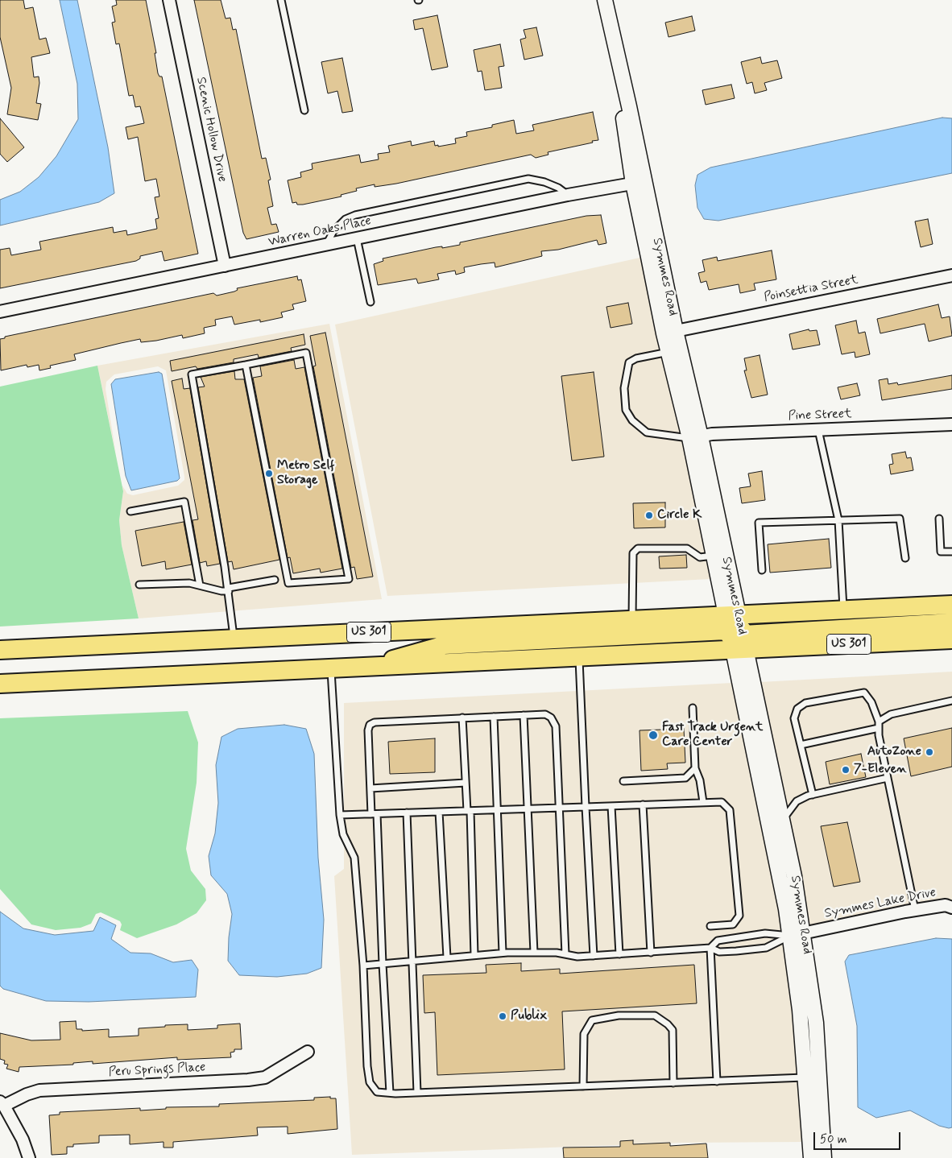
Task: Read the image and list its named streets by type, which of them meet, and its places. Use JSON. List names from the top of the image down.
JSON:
{
  "streets": {
    "main road": ["US 301"],
    "street": [
      "Scenic Hollow Drive",
      "Warren Oaks Place",
      "Symmes Road",
      "Poinsettia Street",
      "Pine Street",
      "Symmes Lake Drive",
      "Peru Springs Place"
    ]
  },
  "crossings": [
    ["Scenic Hollow Drive", "Warren Oaks Place"],
    ["Warren Oaks Place", "Symmes Road"],
    ["Symmes Road", "Poinsettia Street"],
    ["Symmes Road", "Pine Street"],
    ["Symmes Road", "US 301"],
    ["Symmes Road", "Symmes Lake Drive"]
  ],
  "places": [
    "Metro Self Storage",
    "Circle K",
    "Fast Track Urgent Care Center",
    "AutoZone",
    "7-Eleven",
    "Publix"
  ],
  "scale_bar": "50 m"
}
